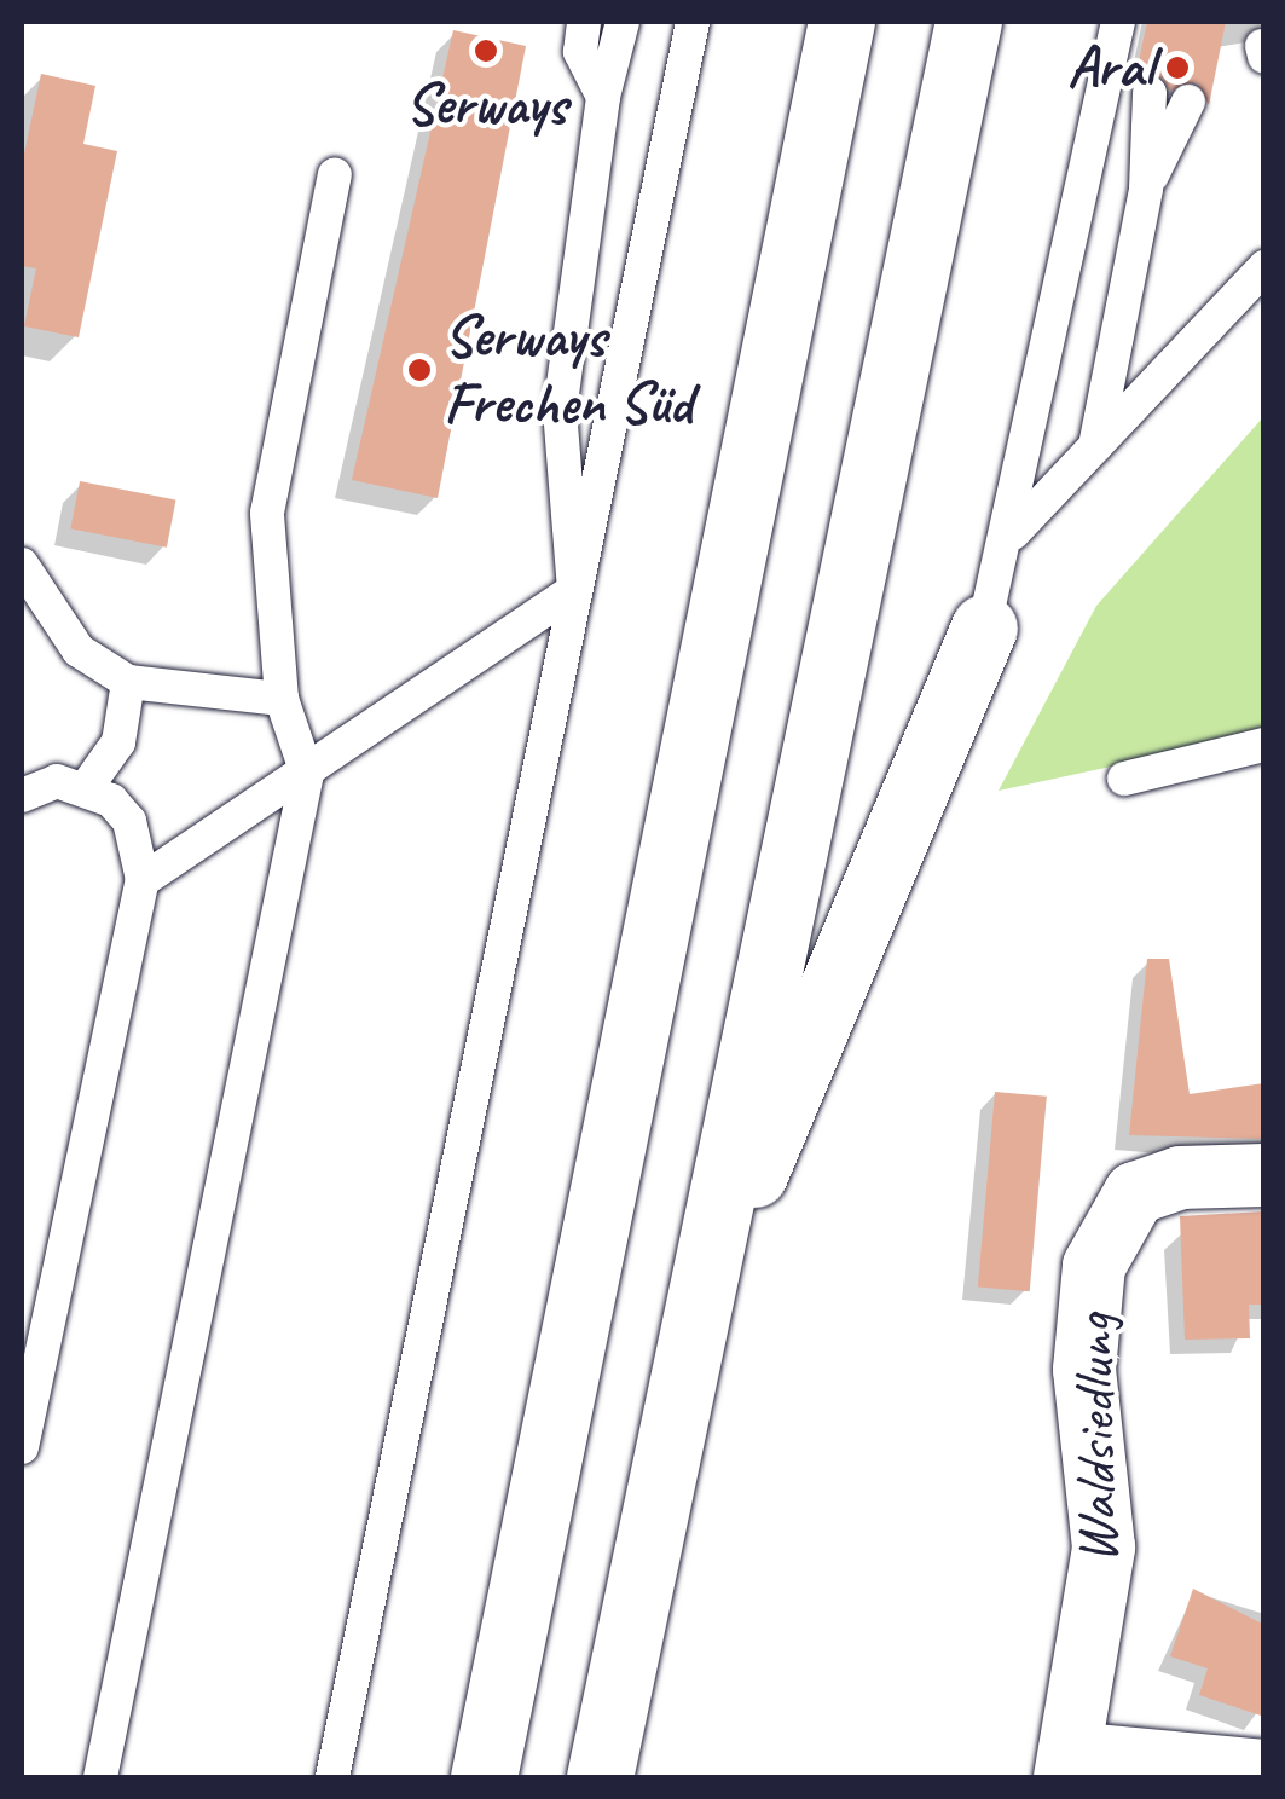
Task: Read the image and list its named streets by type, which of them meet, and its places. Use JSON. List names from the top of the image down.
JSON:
{
  "streets": {
    "street": ["Waldsiedlung"]
  },
  "places": ["Serways", "Aral", "Serways Frechen Süd"]
}
